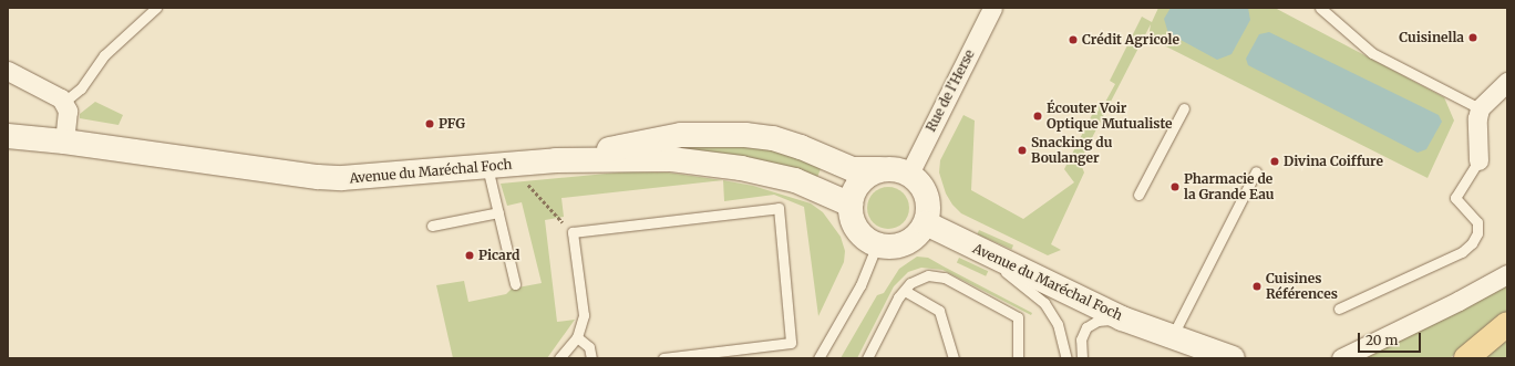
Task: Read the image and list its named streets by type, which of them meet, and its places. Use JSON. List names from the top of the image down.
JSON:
{
  "streets": {
    "street": ["Rue de l'Herse", "Avenue du Maréchal Foch"]
  },
  "crossings": [
    ["Rue de l'Herse", "Avenue du Maréchal Foch"]
  ],
  "places": [
    "Cuisinella",
    "Crédit Agricole",
    "Écouter Voir Optique Mutualiste",
    "PFG",
    "Snacking du Boulanger",
    "Divina Coiffure",
    "Pharmacie de la Grande Eau",
    "Picard",
    "Cuisines Références"
  ],
  "scale_bar": "20 m"
}
